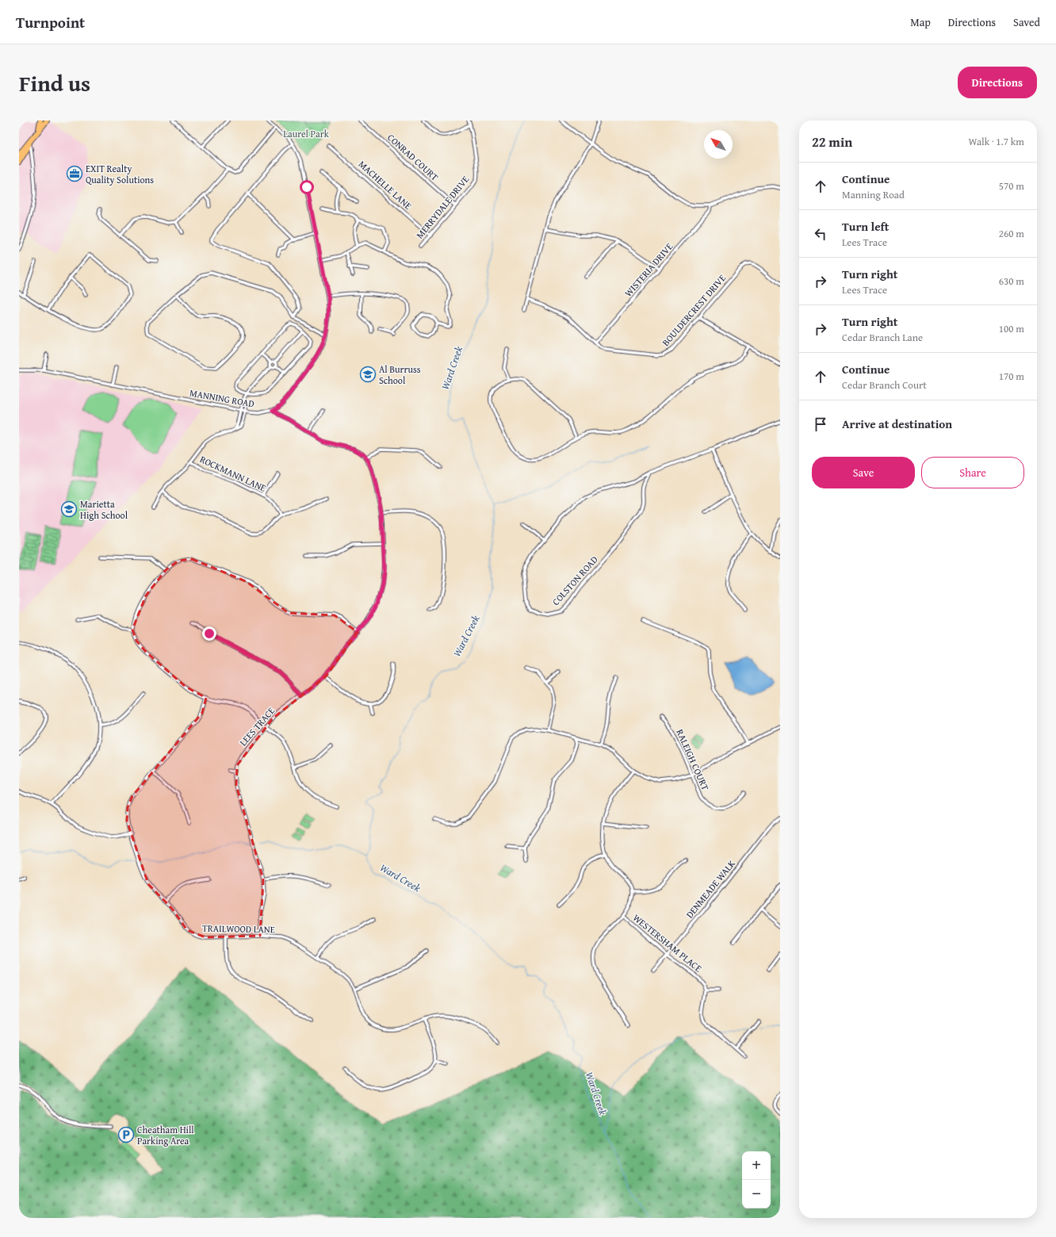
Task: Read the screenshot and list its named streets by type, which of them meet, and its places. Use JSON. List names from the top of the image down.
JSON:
{
  "streets": {
    "street": [
      "CONRAD COURT",
      "MACHELLE LANE",
      "MERRYDALE DRIVE",
      "WISTERIA DRIVE",
      "BOULDERCREST DRIVE",
      "MANNING ROAD",
      "ROCKMANN LANE",
      "COLSTON ROAD",
      "LEES TRACE",
      "RALEIGH COURT",
      "DENMEADE WALK",
      "TRAILWOOD LANE",
      "WESTERSHAM PLACE"
    ]
  },
  "crossings": [
    ["CONRAD COURT", "MERRYDALE DRIVE"],
    ["MACHELLE LANE", "MERRYDALE DRIVE"],
    ["WISTERIA DRIVE", "BOULDERCREST DRIVE"],
    ["LEES TRACE", "TRAILWOOD LANE"],
    ["DENMEADE WALK", "WESTERSHAM PLACE"]
  ],
  "water": ["Ward Creek"],
  "parks": ["Laurel Park"],
  "places": {
    "office": ["EXIT Realty Quality Solutions"],
    "school or university": ["Al Burruss School", "Marietta High School"],
    "parking": ["Cheatham Hill Parking Area"]
  },
  "north": "top left",
  "page": {
    "header": "Turnpoint",
    "nav": ["Map", "Directions", "Saved"],
    "title": "Find us",
    "buttons": [
      "Directions",
      ["Save", "Share"]
    ],
    "heading": ["22 min", "Walk · 1.7 km"],
    "list": [
      ["Continue", "Manning Road", "570 m"],
      ["Turn left", "Lees Trace", "260 m"],
      ["Turn right", "Lees Trace", "630 m"],
      ["Turn right", "Cedar Branch Lane", "100 m"],
      ["Continue", "Cedar Branch Court", "170 m"],
      "Arrive at destination"
    ],
    "map_buttons": ["+", "−"]
  }
}
